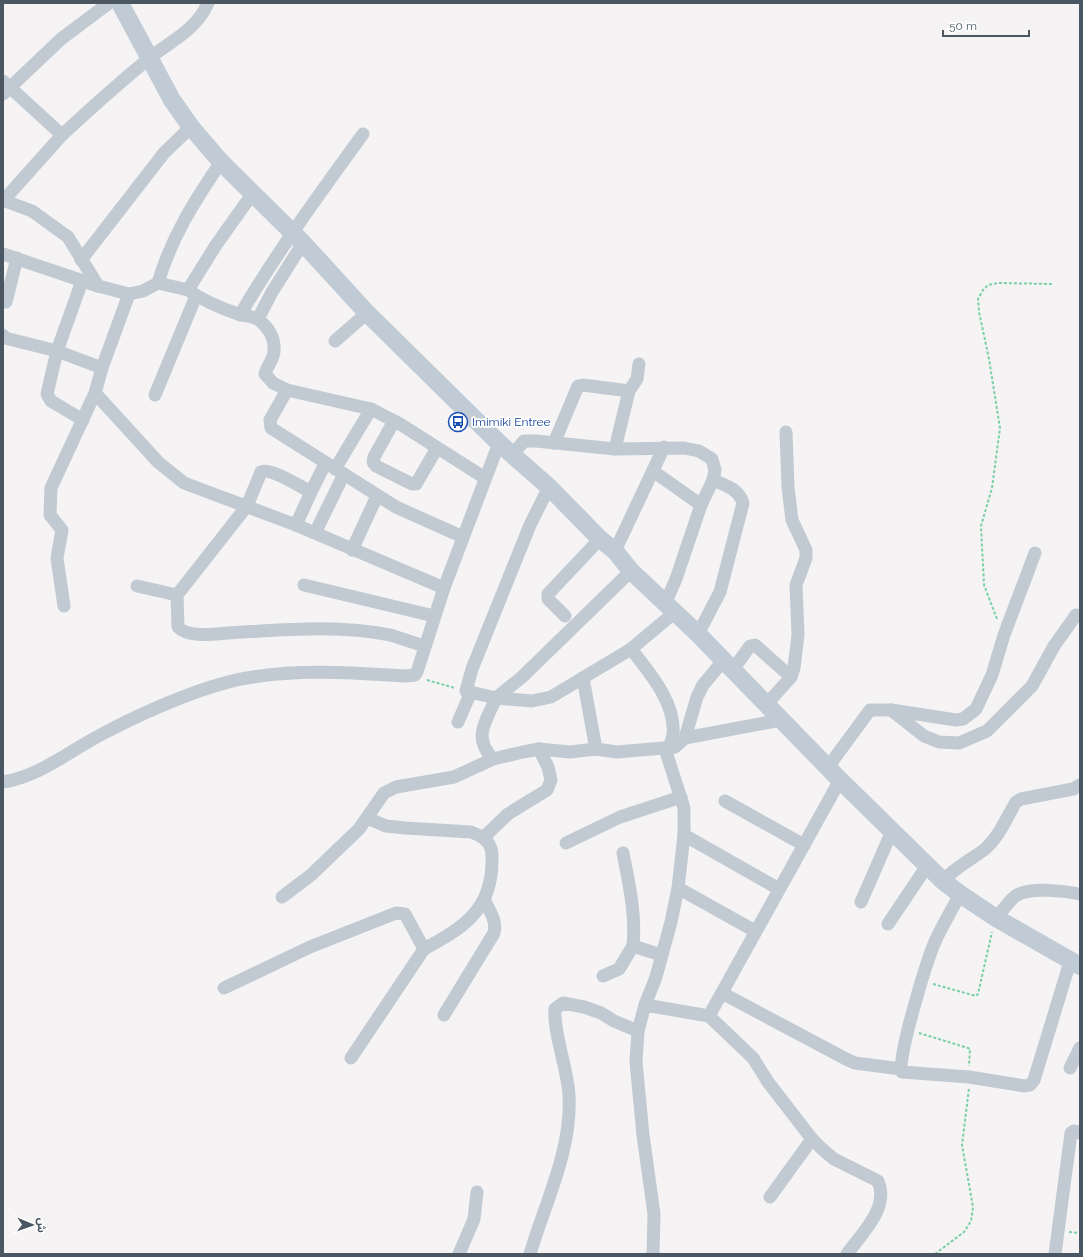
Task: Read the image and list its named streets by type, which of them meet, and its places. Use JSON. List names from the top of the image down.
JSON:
{
  "places": {
    "bus stop": ["Imimiki Entree"]
  },
  "scale_bar": "50 m",
  "north": "right"
}
